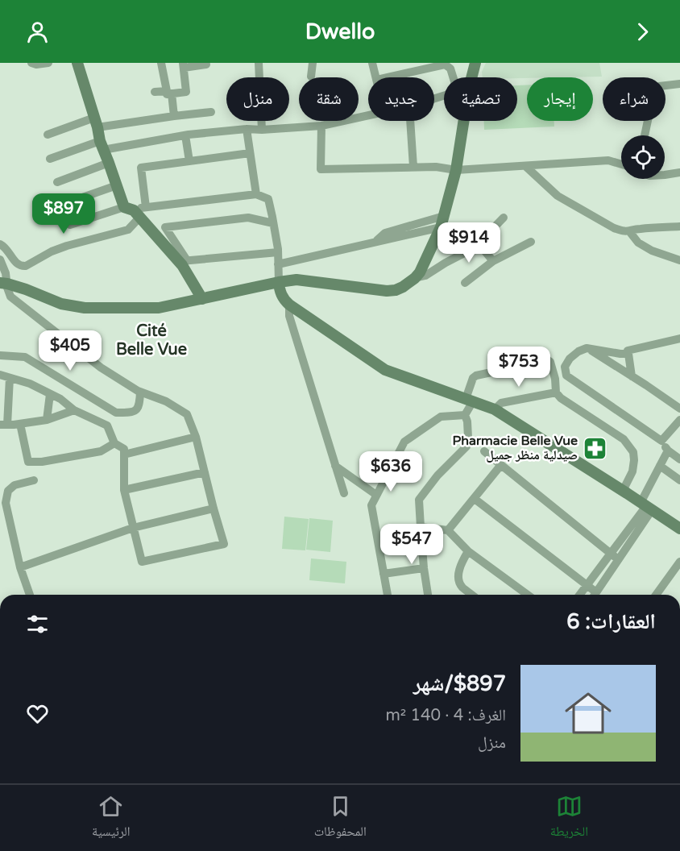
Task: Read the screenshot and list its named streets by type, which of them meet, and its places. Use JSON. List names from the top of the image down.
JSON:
{
  "districts": ["Cité Belle Vue"],
  "places": {
    "pharmacy": ["Pharmacie Belle Vue صيدلية منظر جميل"]
  },
  "page": {
    "header": "Dwello",
    "chip": [
      "شراء",
      "إيجار",
      "تصفية",
      "جديد",
      "شقة",
      "منزل"
    ],
    "price": [
      "$897",
      "$914",
      "$405",
      "$753",
      "$636",
      "$547"
    ],
    "heading": "العقارات: 6",
    "list": [
      {
        "name": "$897/شهر",
        "note": "الغرف: 4 · 140 m² · منزل"
      }
    ],
    "tabs": ["الخريطة", "المحفوظات", "الرئيسية"]
  }
}
